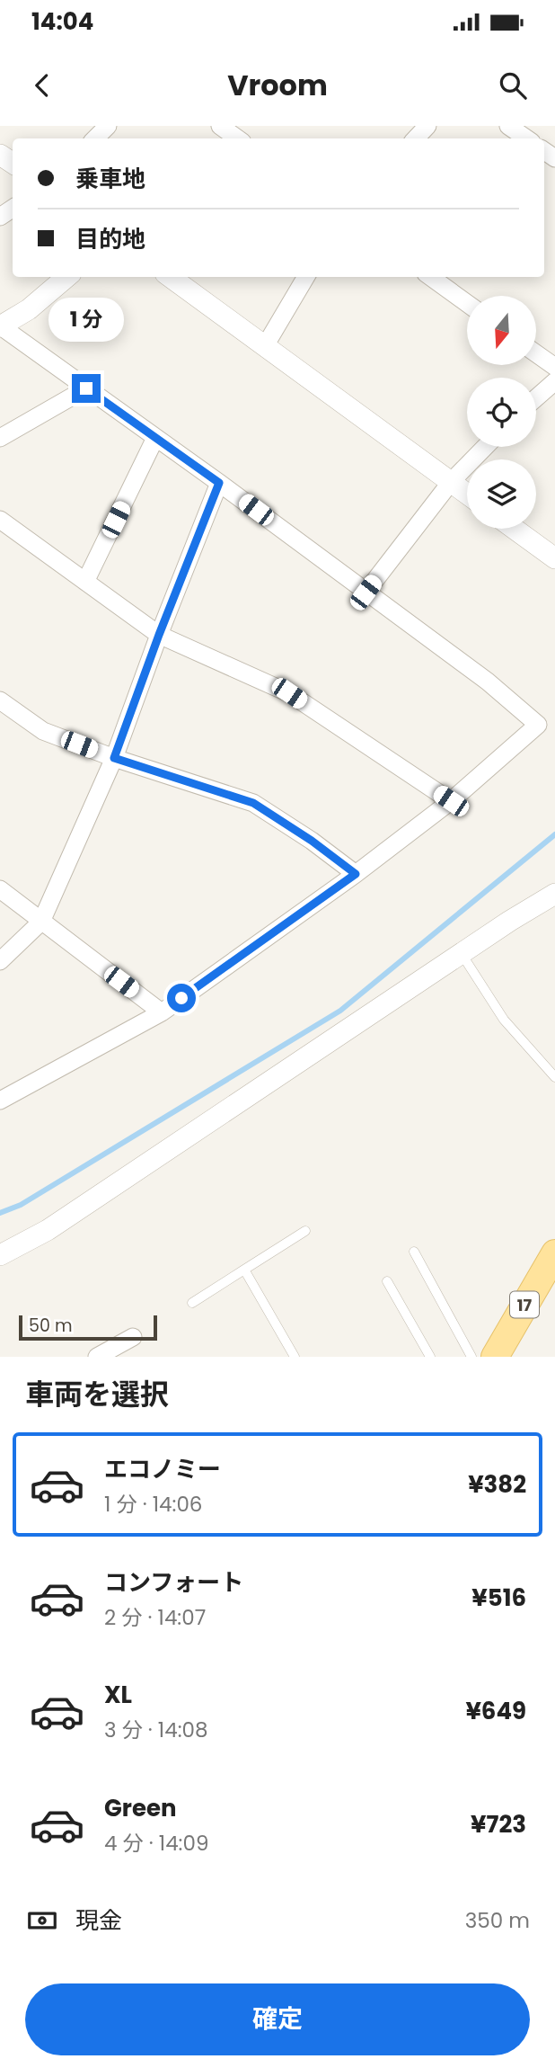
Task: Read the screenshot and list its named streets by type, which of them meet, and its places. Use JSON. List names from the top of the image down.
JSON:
{
  "streets": {
    "main road": ["17"]
  },
  "scale_bar": "50 m",
  "north": "bottom",
  "page": {
    "status": "14:04",
    "header": "Vroom",
    "banner": ["乗車地", "目的地"],
    "bubble": "1 分",
    "scale": "50 m",
    "heading": "車両を選択",
    "list": [
      {
        "name": "エコノミー",
        "note": "1 分 · 14:06",
        "value": "¥382"
      },
      {
        "name": "コンフォート",
        "note": "2 分 · 14:07",
        "value": "¥516"
      },
      {
        "name": "XL",
        "note": "3 分 · 14:08",
        "value": "¥649"
      },
      {
        "name": "Green",
        "note": "4 分 · 14:09",
        "value": "¥723"
      }
    ],
    "pay": ["現金", "350 m"],
    "buttons": "確定"
  }
}
